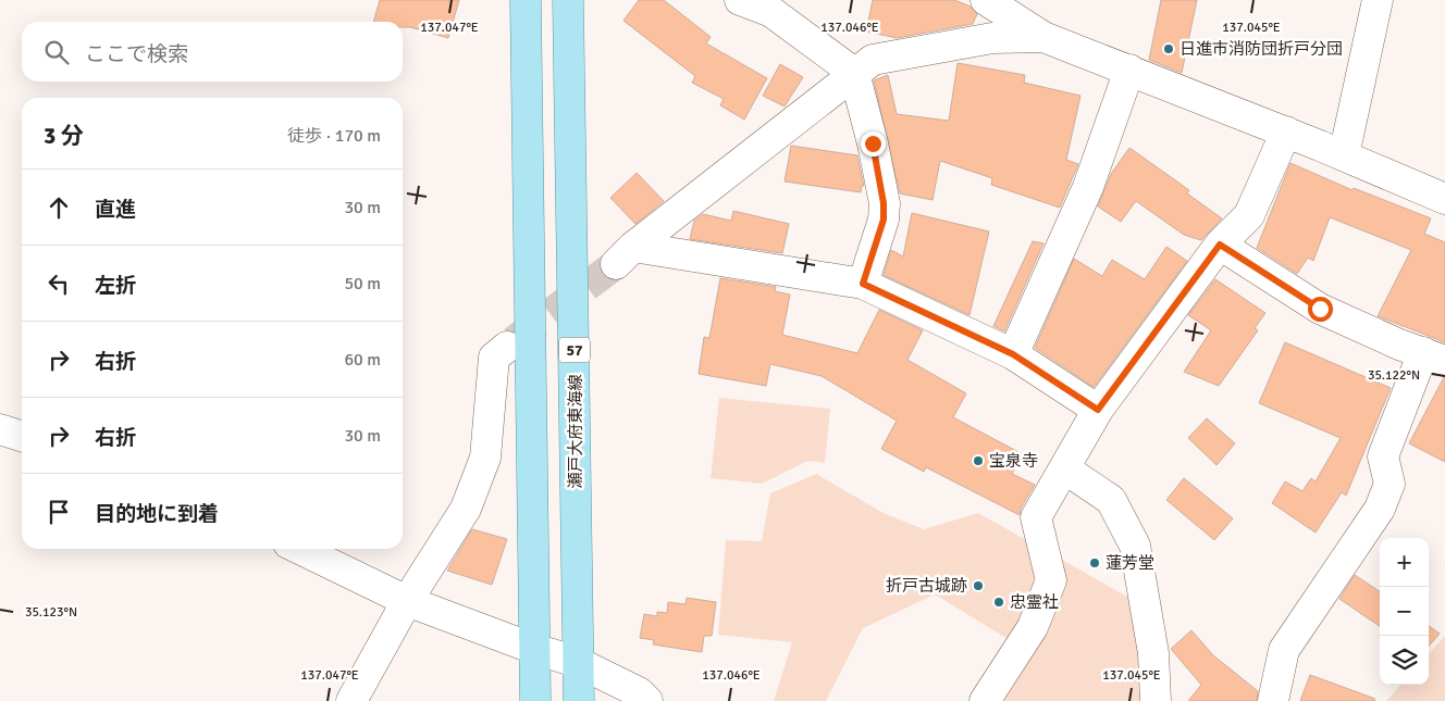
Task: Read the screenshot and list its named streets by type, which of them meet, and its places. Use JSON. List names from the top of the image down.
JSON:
{
  "streets": {
    "main road": ["57", "瀬戸大府東海線"]
  },
  "places": [
    "日進市消防団折戸分団",
    "宝泉寺",
    "蓮芳堂",
    "折戸古城跡",
    "忠霊社"
  ],
  "page": {
    "search": "ここで検索",
    "heading": ["3 分", "徒歩 · 170 m"],
    "list": [
      ["直進", "30 m"],
      ["左折", "50 m"],
      ["右折", "60 m"],
      ["右折", "30 m"],
      "目的地に到着"
    ],
    "map_buttons": ["+", "−"]
  },
  "coordinates": [
    "137.047°E",
    "137.046°E",
    "137.045°E",
    "35.122°N",
    "35.123°N"
  ]
}
